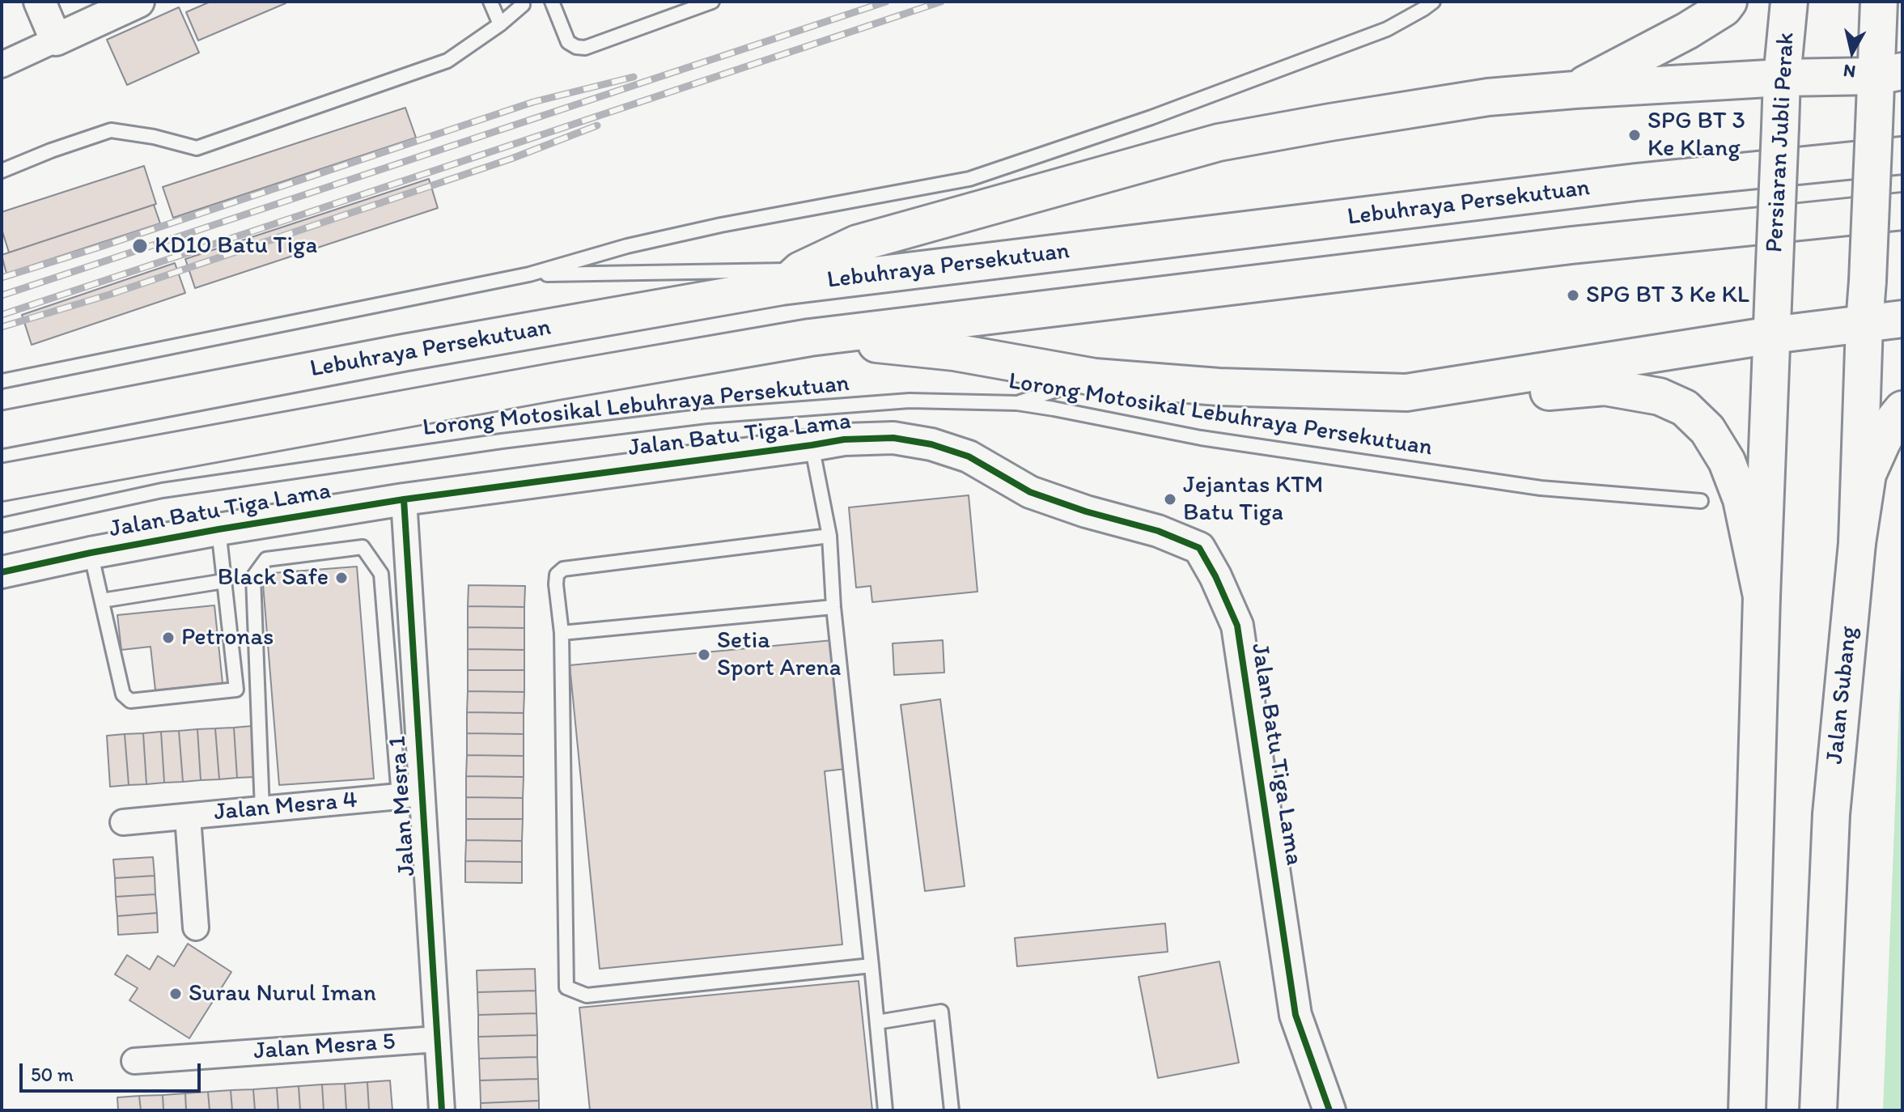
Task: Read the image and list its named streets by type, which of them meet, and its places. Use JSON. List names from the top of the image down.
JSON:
{
  "streets": {
    "main road": ["Persiaran Jubli Perak", "Lebuhraya Persekutuan", "Jalan Subang"],
    "street": [
      "Jalan Batu Tiga Lama",
      "Jalan Mesra 1",
      "Jalan Mesra 4",
      "Jalan Mesra 5"
    ],
    "lane": ["Lorong Motosikal Lebuhraya Persekutuan"]
  },
  "crossings": [
    ["Jalan Batu Tiga Lama", "Jalan Mesra 1"],
    ["Jalan Mesra 1", "Jalan Mesra 4"],
    ["Jalan Mesra 1", "Jalan Mesra 5"]
  ],
  "places": [
    "SPG BT 3 Ke Klang",
    "KD10 Batu Tiga",
    "SPG BT 3 Ke KL",
    "Jejantas KTM Batu Tiga",
    "Black Safe",
    "Petronas",
    "Setia Sport Arena",
    "Surau Nurul Iman"
  ],
  "scale_bar": "50 m",
  "north": "bottom"
}
